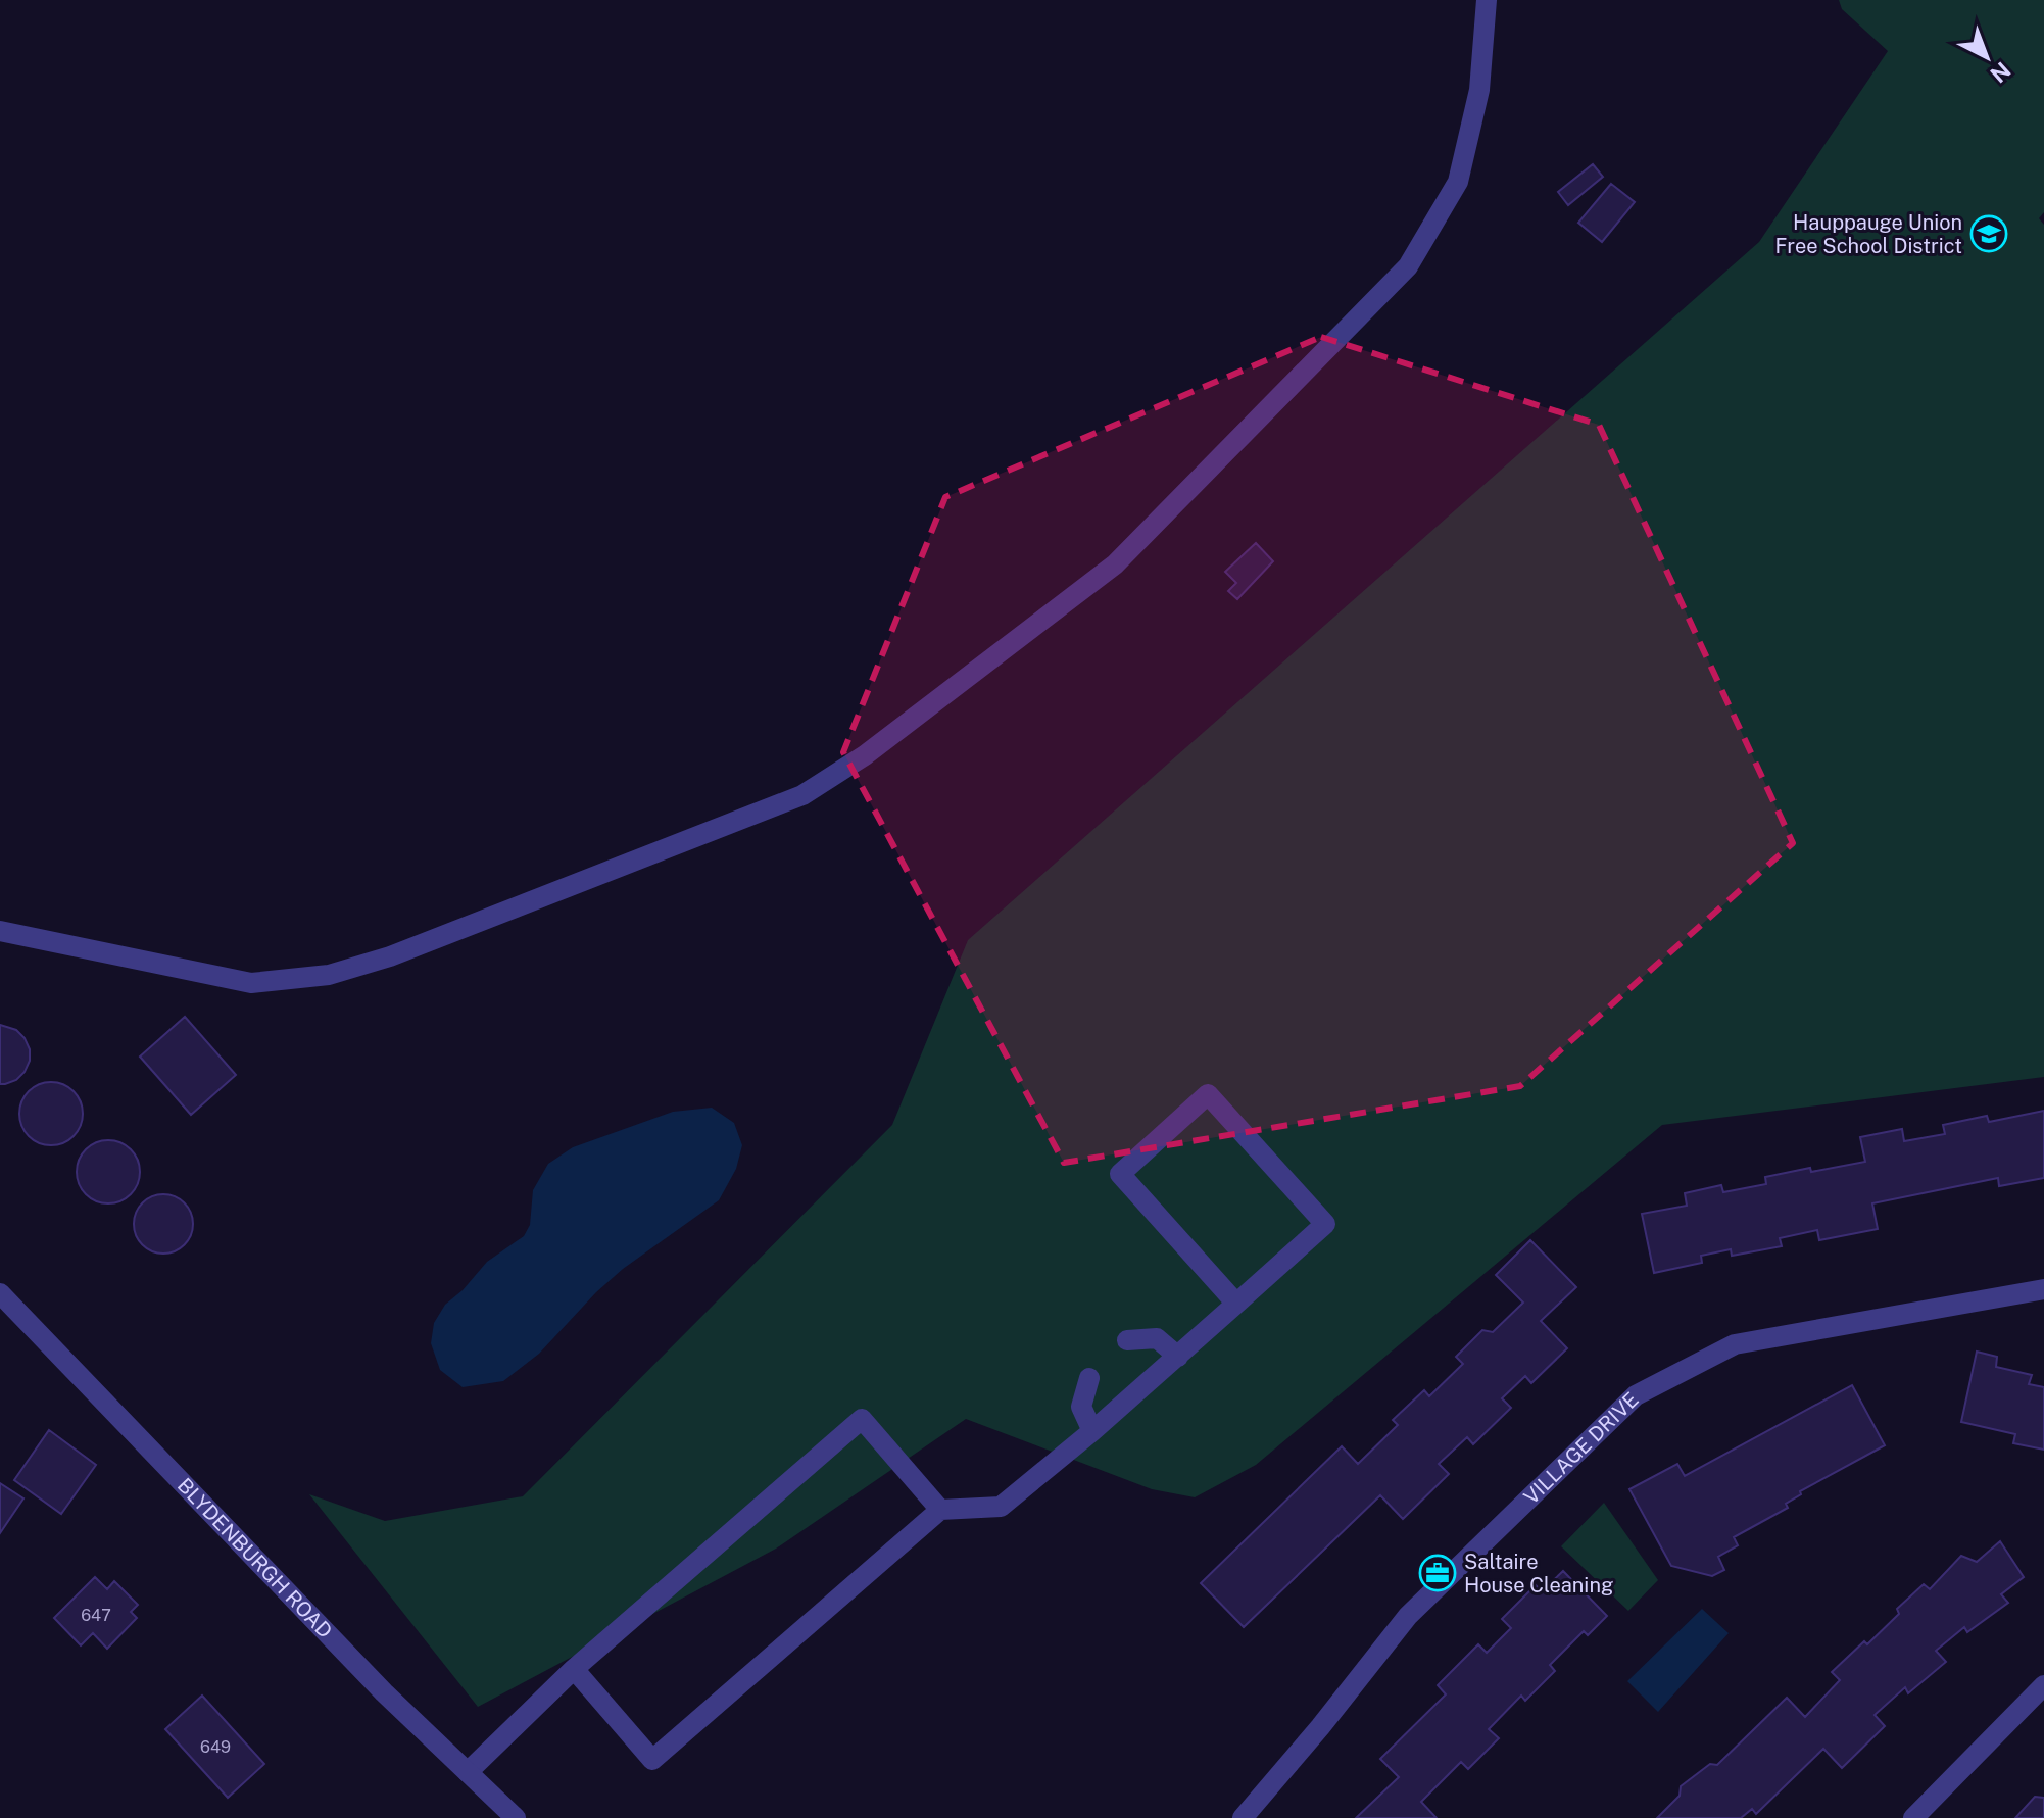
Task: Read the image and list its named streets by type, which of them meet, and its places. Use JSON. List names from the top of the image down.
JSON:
{
  "streets": {
    "street": ["VILLAGE DRIVE", "BLYDENBURGH ROAD"]
  },
  "places": {
    "school or university": ["Hauppauge Union Free School District"],
    "office": ["Saltaire House Cleaning"]
  },
  "house_numbers": ["647", "649"],
  "north": "bottom right"
}
